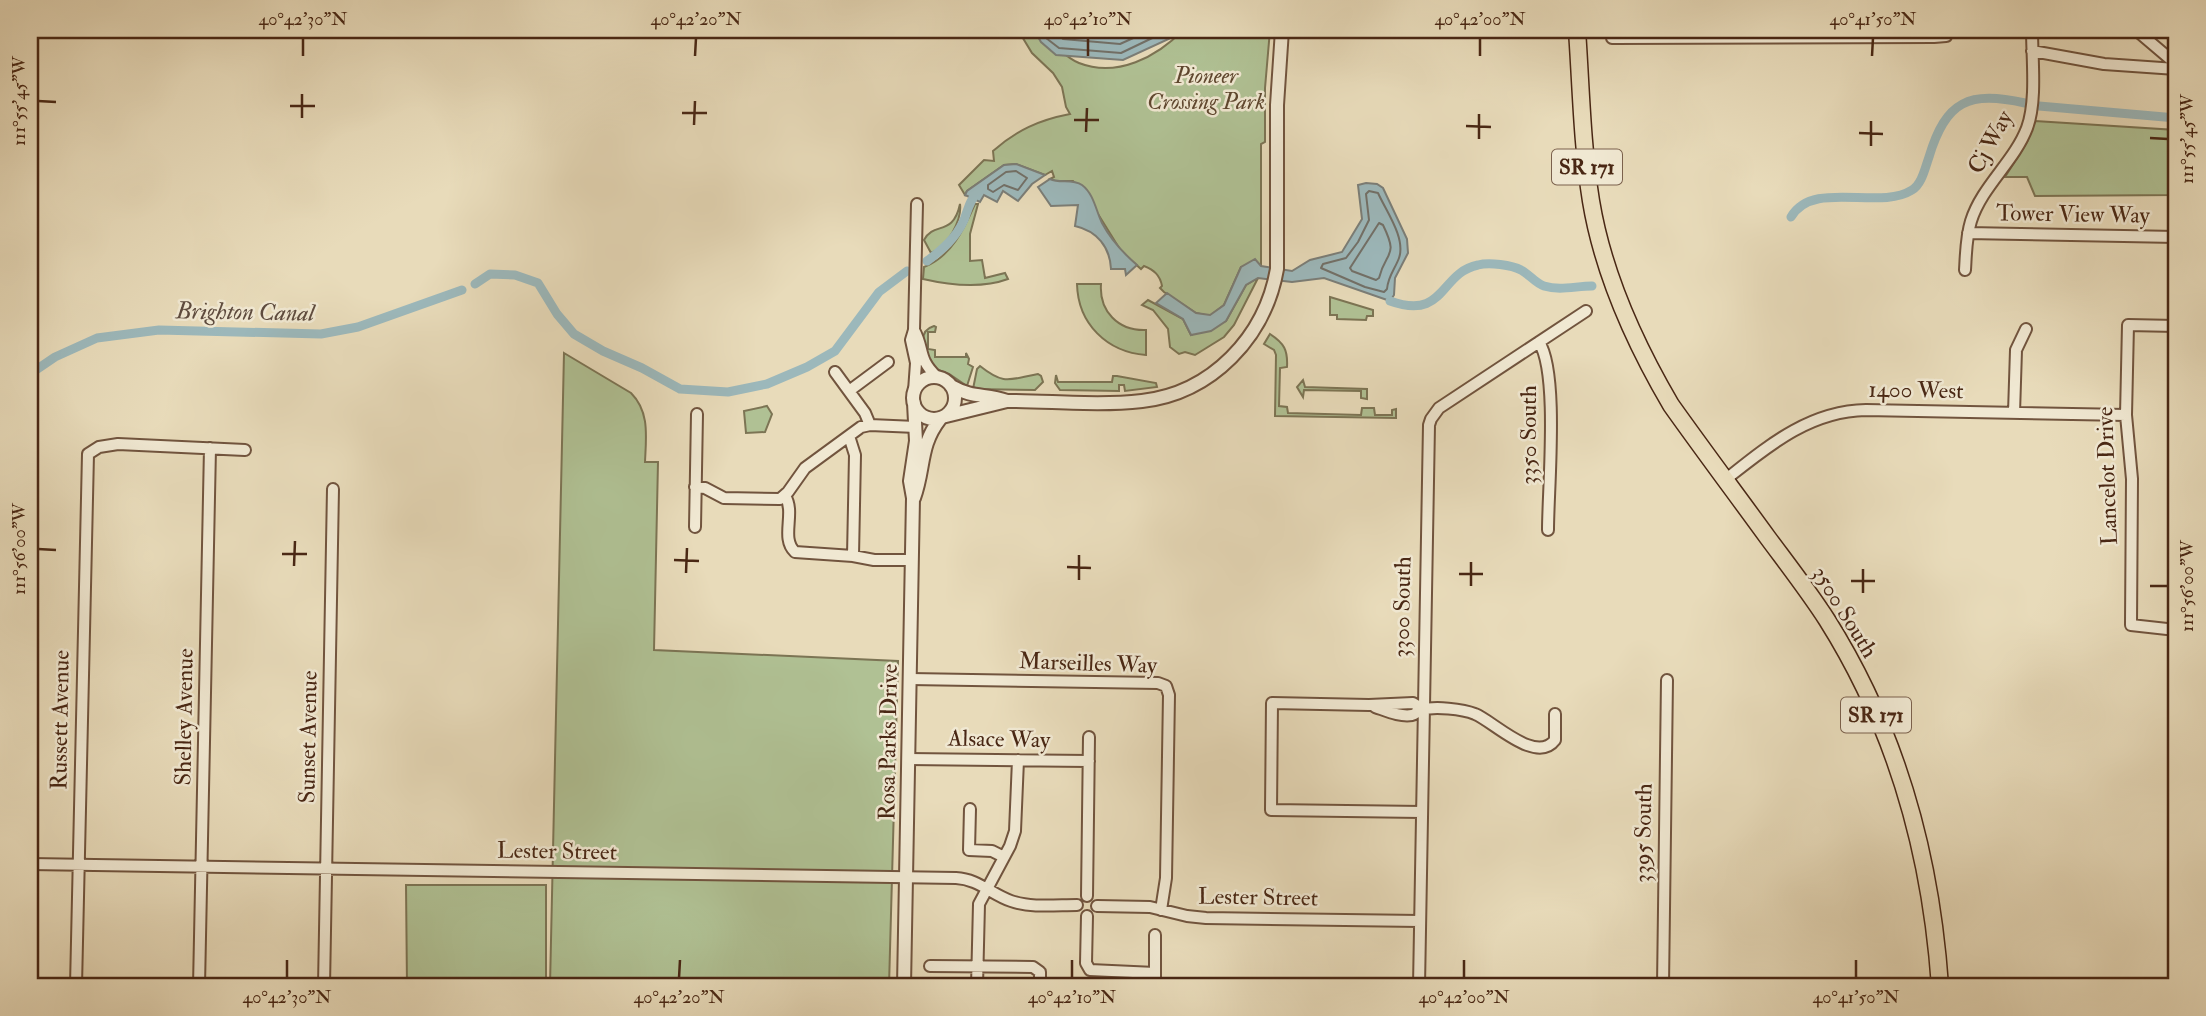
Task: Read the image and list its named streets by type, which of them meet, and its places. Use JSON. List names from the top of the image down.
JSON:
{
  "streets": {
    "main road": ["SR 171", "3500 South"],
    "street": [
      "Cj Way",
      "Tower View Way",
      "1400 West",
      "3350 South",
      "Lancelot Drive",
      "3300 South",
      "Marseilles Way",
      "Shelley Avenue",
      "Russett Avenue",
      "Sunset Avenue",
      "Alsace Way",
      "Rosa Parks Drive",
      "3395 South",
      "Lester Street"
    ]
  },
  "crossings": [
    ["Cj Way", "Tower View Way"],
    ["1400 West", "Lancelot Drive"],
    ["1400 West", "3500 South"],
    ["3350 South", "3300 South"],
    ["3300 South", "Lester Street"],
    ["Marseilles Way", "Rosa Parks Drive"],
    ["Marseilles Way", "Lester Street"],
    ["Shelley Avenue", "Russett Avenue"],
    ["Shelley Avenue", "Lester Street"],
    ["Russett Avenue", "Lester Street"],
    ["Sunset Avenue", "Lester Street"],
    ["Alsace Way", "Rosa Parks Drive"],
    ["Rosa Parks Drive", "Lester Street"]
  ],
  "water": ["Brighton Canal"],
  "parks": ["Pioneer Crossing Park"],
  "coordinates": [
    "40°42'30\"N",
    "40°42'20\"N",
    "40°42'10\"N",
    "40°42'00\"N",
    "40°41'50\"N",
    "111°55'45\"W",
    "111°56'00\"W"
  ]
}
